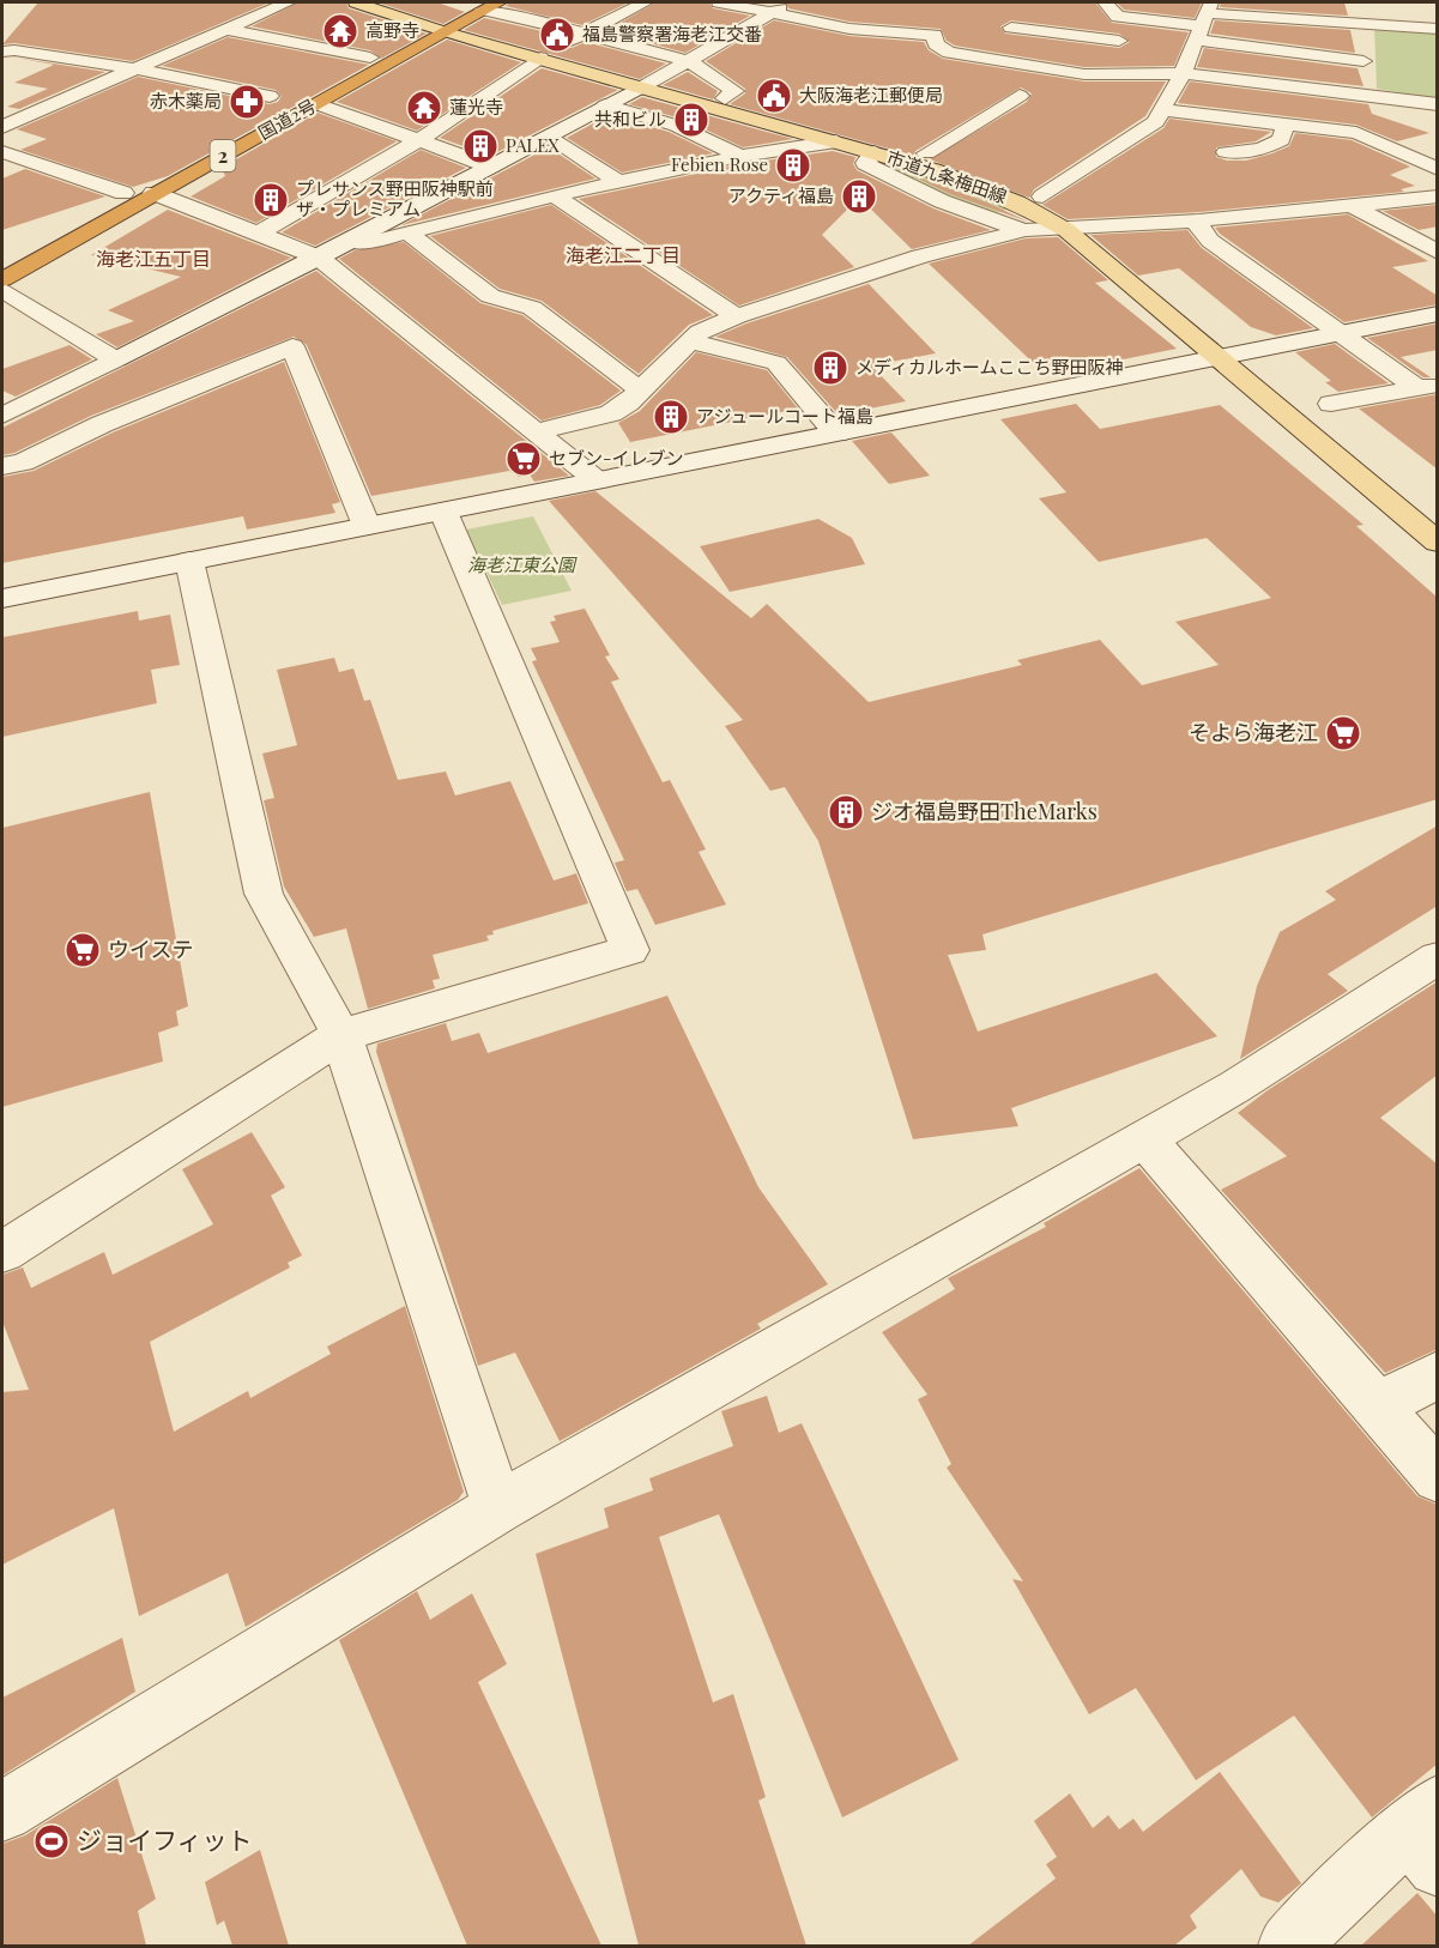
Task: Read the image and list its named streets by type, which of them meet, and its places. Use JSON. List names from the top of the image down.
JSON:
{
  "streets": {
    "highway": ["国道2号", "2"],
    "main road": ["市道九条梅田線"]
  },
  "crossings": [
    ["国道2号", "市道九条梅田線"]
  ],
  "districts": ["海老江二丁目", "海老江五丁目"],
  "parks": ["海老江東公園"],
  "places": {
    "temple": ["高野寺", "蓮光寺"],
    "public building": ["福島警察署海老江交番", "大阪海老江郵便局"],
    "pharmacy": ["赤木薬局"],
    "building": [
      "共和ビル",
      "PALEX",
      "Febien Rose",
      "アクティ福島",
      "プレサンス野田阪神駅前 ザ・プレミアム",
      "メディカルホームここち野田阪神",
      "アジュールコート福島",
      "ジオ福島野田TheMarks"
    ],
    "supermarket": ["セブン-イレブン", "そよら海老江", "ウイステ"],
    "sports": ["ジョイフィット"]
  }
}
